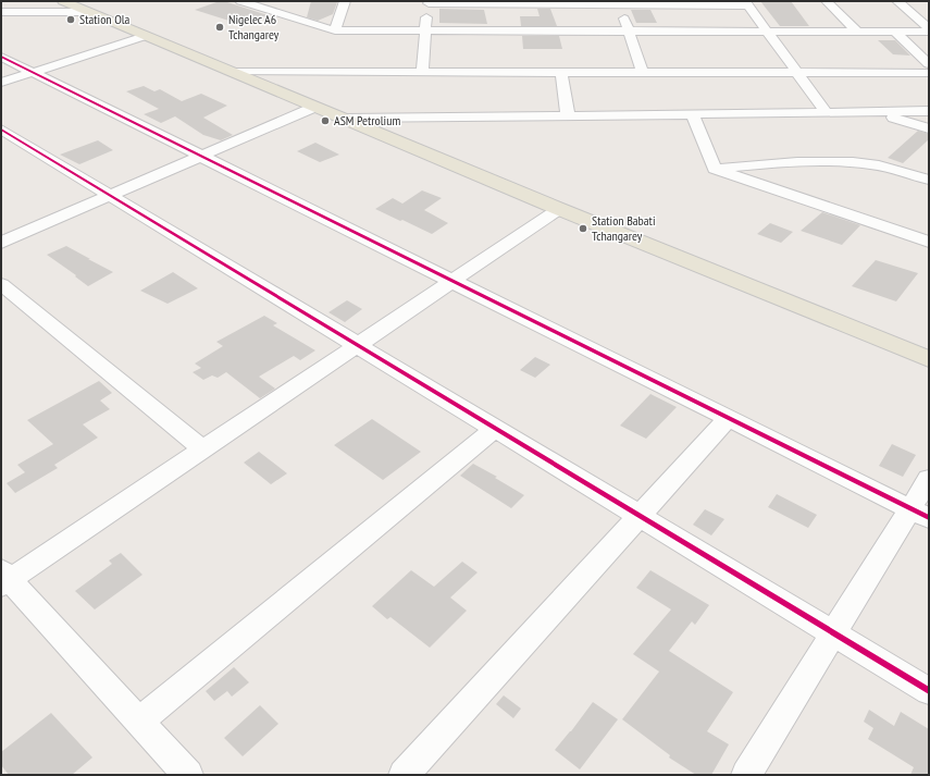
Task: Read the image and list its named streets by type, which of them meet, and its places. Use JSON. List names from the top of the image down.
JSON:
{
  "places": [
    "Station Ola",
    "Nigelec A6 Tchangarey",
    "ASM Petrolium",
    "Station Babati Tchangarey"
  ]
}
